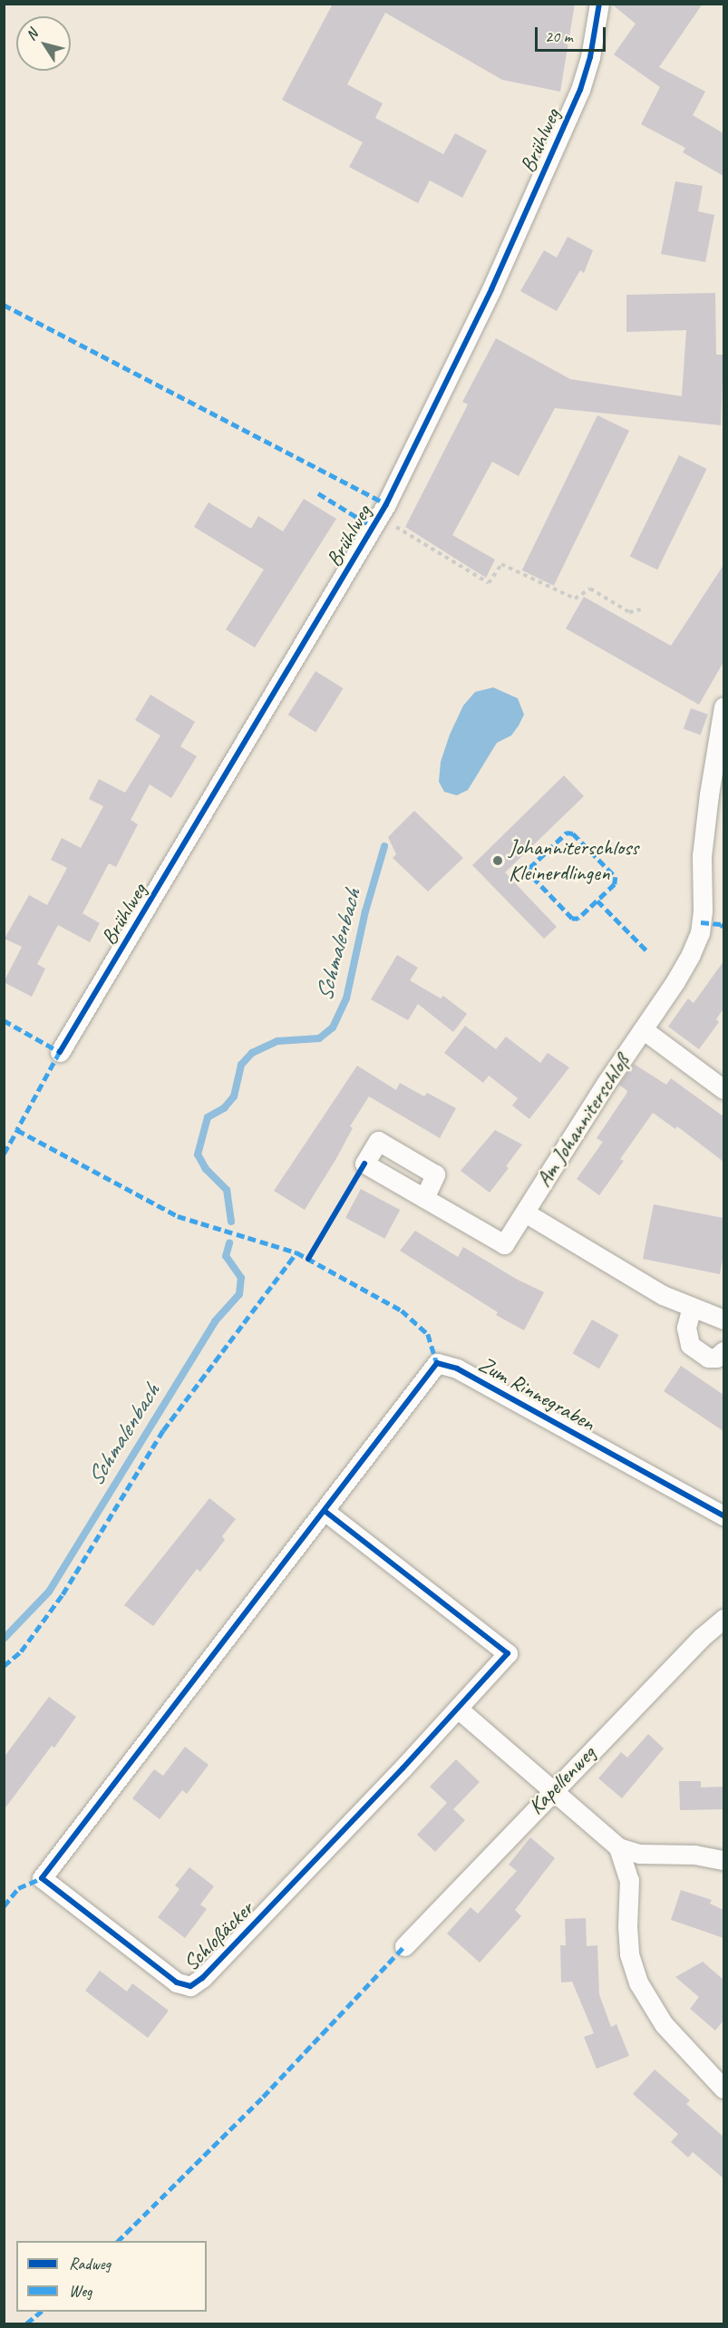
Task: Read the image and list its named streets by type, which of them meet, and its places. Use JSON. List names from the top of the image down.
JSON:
{
  "streets": {
    "street": [
      "Brühlweg",
      "Am Johanniterschloß",
      "Zum Rinnegraben",
      "Kapellenweg",
      "Schloßäcker"
    ]
  },
  "crossings": [
    ["Zum Rinnegraben", "Schloßäcker"]
  ],
  "water": ["Schmalenbach"],
  "places": ["Johanniterschloss Kleinerdlingen"],
  "legend": ["Radweg", "Weg"],
  "scale_bar": "20 m",
  "north": "top left"
}
